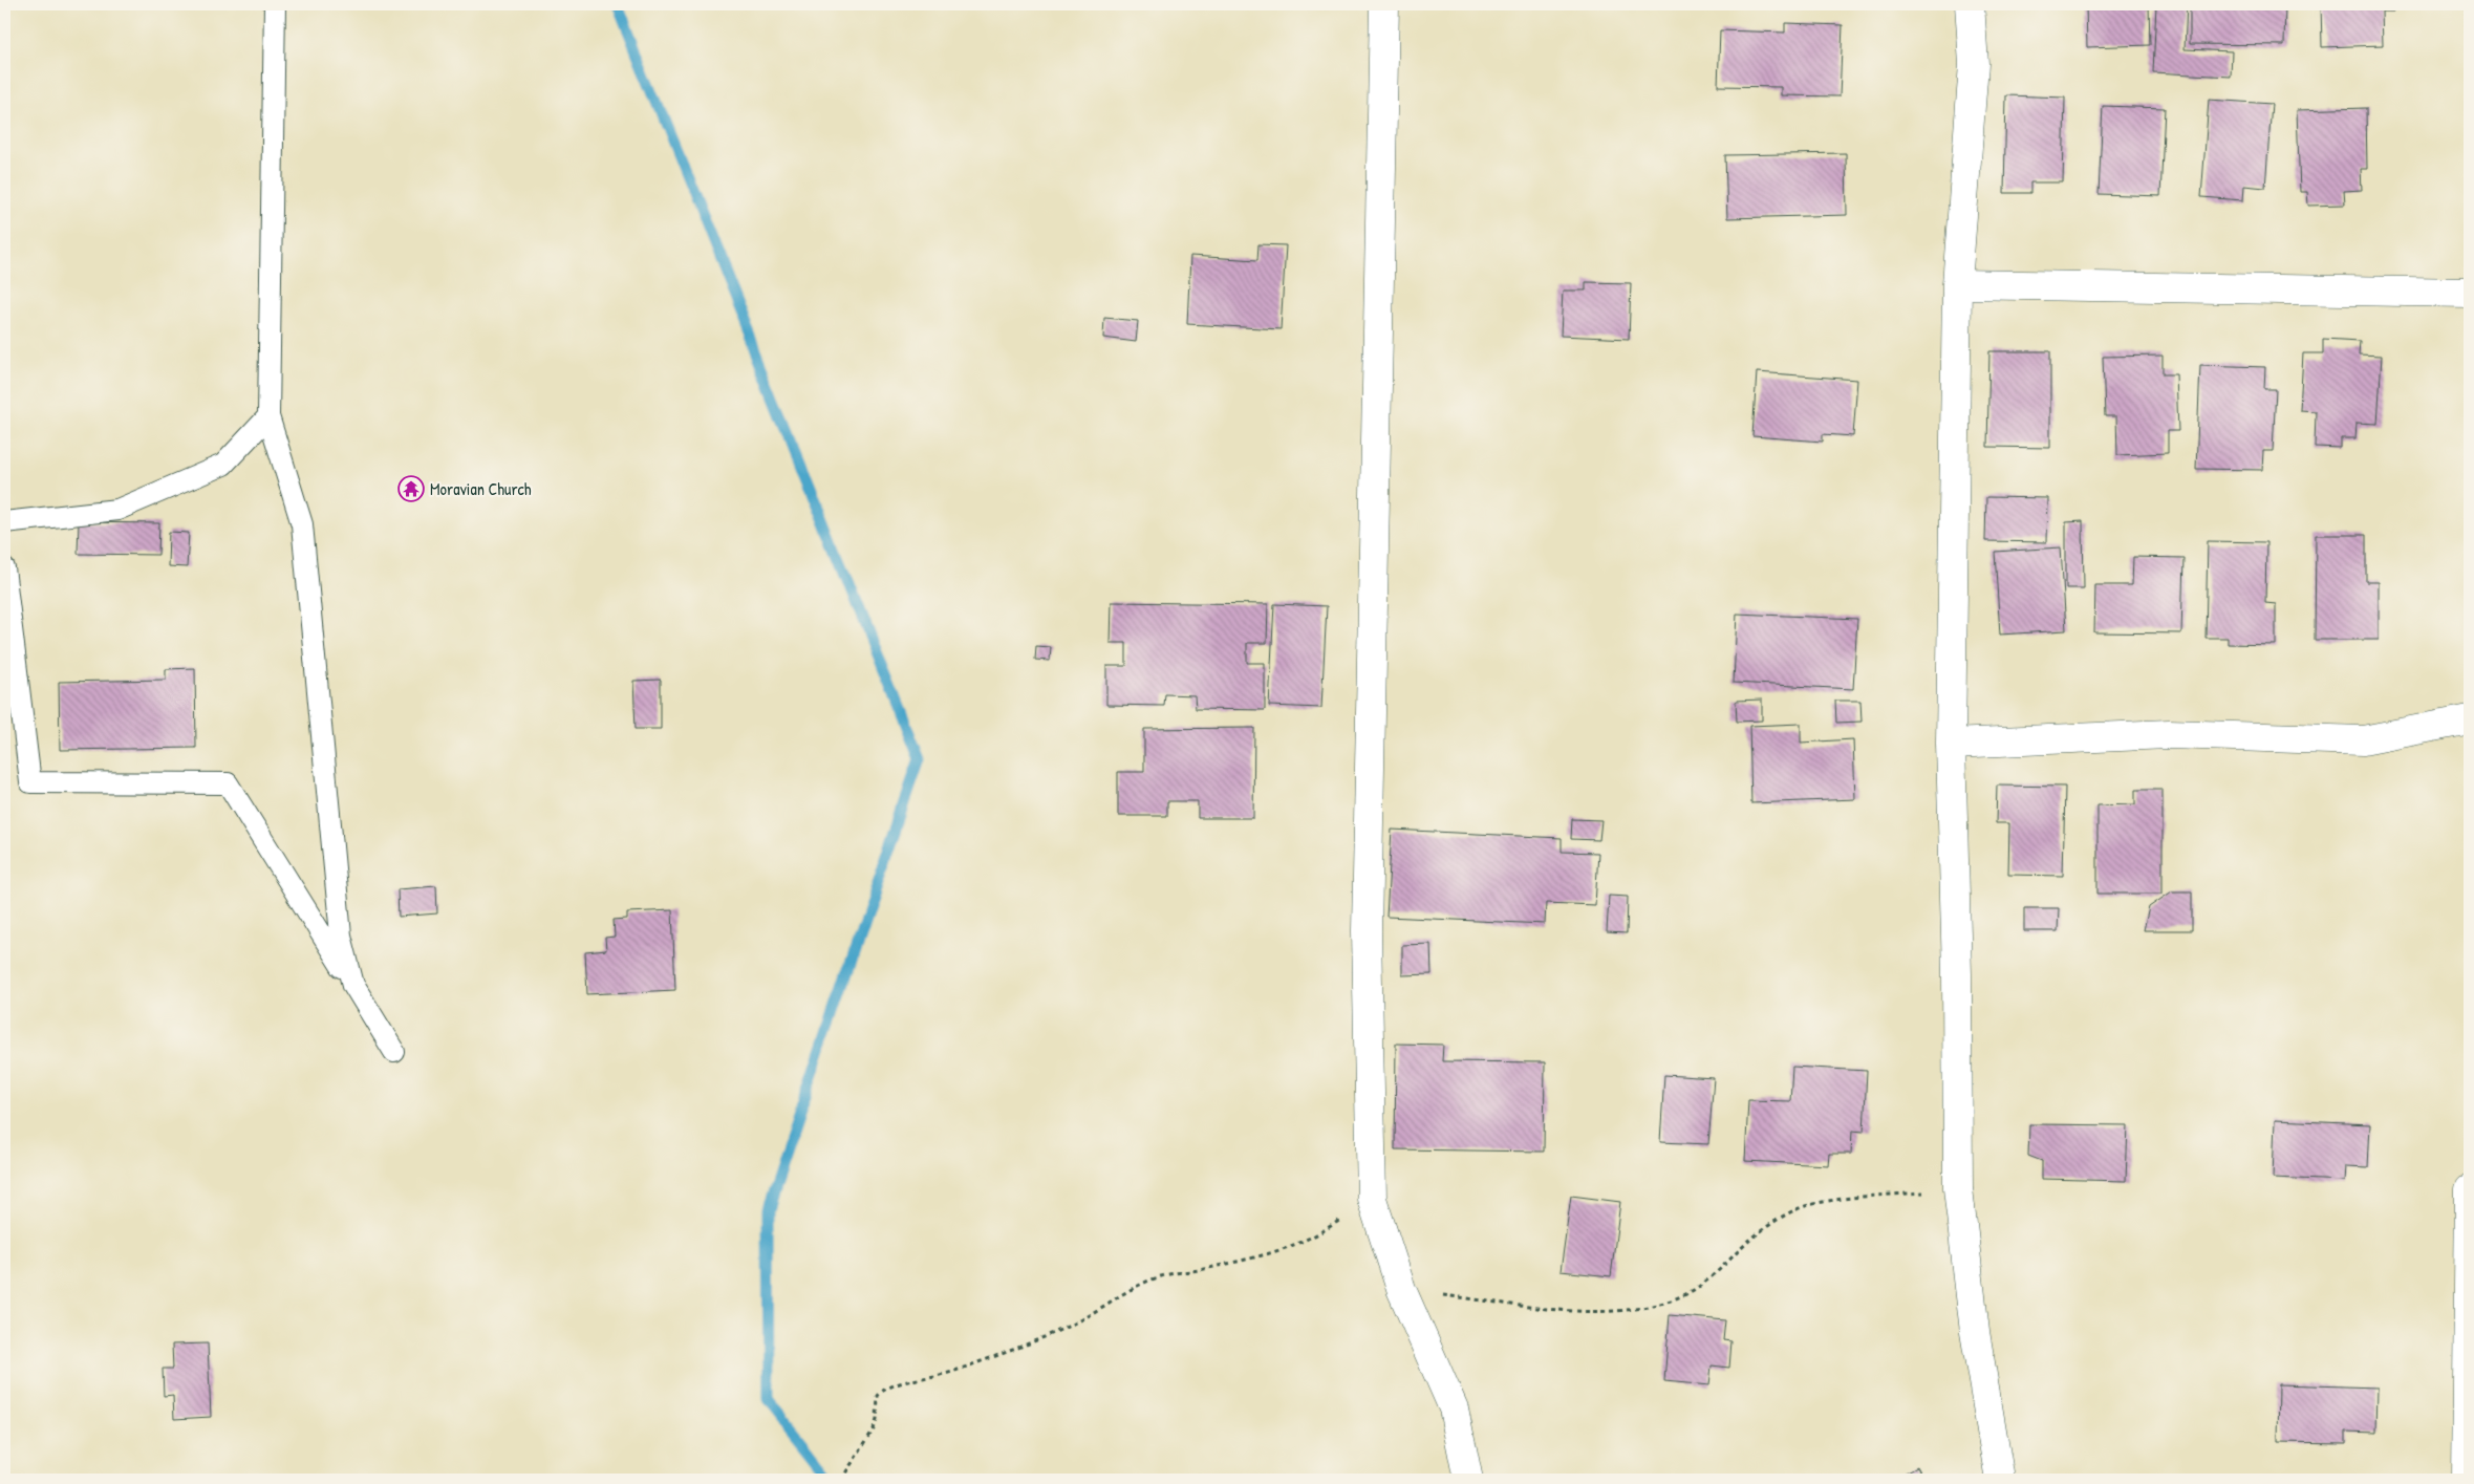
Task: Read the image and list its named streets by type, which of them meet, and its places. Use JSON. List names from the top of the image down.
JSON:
{
  "places": {
    "temple": ["Moravian Church"]
  }
}
